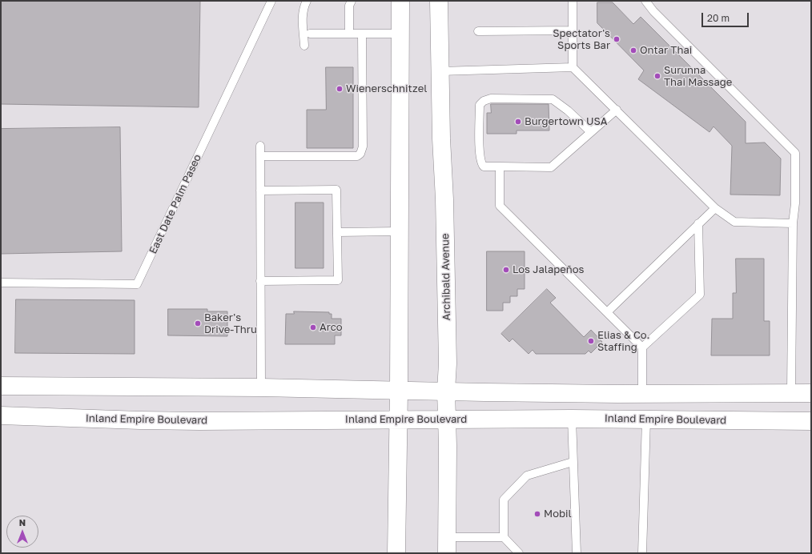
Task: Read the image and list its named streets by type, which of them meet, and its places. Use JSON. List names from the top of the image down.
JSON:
{
  "streets": {
    "main road": ["Archibald Avenue", "Inland Empire Boulevard"],
    "lane": ["East Date Palm Paseo"]
  },
  "crossings": [
    ["Archibald Avenue", "Inland Empire Boulevard"]
  ],
  "places": [
    "Spectator's Sports Bar",
    "Ontar Thai",
    "Surunna Thai Massage",
    "Wienerschnitzel",
    "Burgertown USA",
    "Los Jalapeños",
    "Baker's Drive-Thru",
    "Arco",
    "Elias & Co. Staffing",
    "Mobil"
  ],
  "scale_bar": "20 m",
  "north": "top"
}
